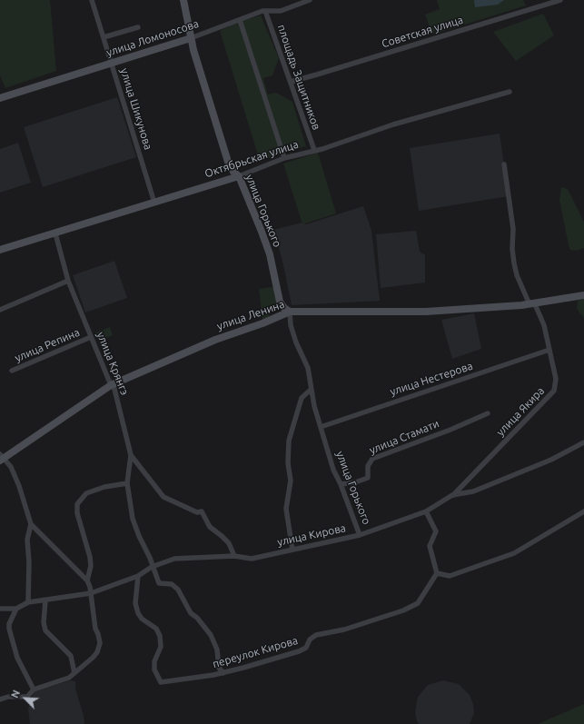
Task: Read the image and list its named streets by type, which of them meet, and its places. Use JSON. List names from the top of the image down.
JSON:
{
  "streets": {
    "street": [
      "Советская улица",
      "улица Ломоносова",
      "площадь Защитников",
      "улица Шикунова",
      "Октябрьская улица",
      "улица Горького",
      "улица Ленина",
      "улица Репина",
      "улица Крянгэ",
      "улица Нестерова",
      "улица Якира",
      "улица Стамати",
      "улица Кирова",
      "переулок Кирова"
    ]
  },
  "crossings": [
    ["Советская улица", "площадь Защитников"],
    ["улица Ломоносова", "площадь Защитников"],
    ["улица Ломоносова", "улица Шикунова"],
    ["улица Ломоносова", "улица Горького"],
    ["площадь Защитников", "Октябрьская улица"],
    ["улица Шикунова", "Октябрьская улица"],
    ["Октябрьская улица", "улица Горького"],
    ["Октябрьская улица", "улица Крянгэ"],
    ["улица Горького", "улица Ленина"],
    ["улица Горького", "улица Нестерова"],
    ["улица Горького", "улица Стамати"],
    ["улица Горького", "улица Кирова"],
    ["улица Ленина", "улица Крянгэ"],
    ["улица Ленина", "улица Якира"],
    ["улица Репина", "улица Крянгэ"],
    ["улица Крянгэ", "улица Кирова"],
    ["улица Крянгэ", "переулок Кирова"],
    ["улица Нестерова", "улица Якира"],
    ["улица Якира", "улица Кирова"],
    ["улица Кирова", "переулок Кирова"]
  ],
  "north": "top left"
}
